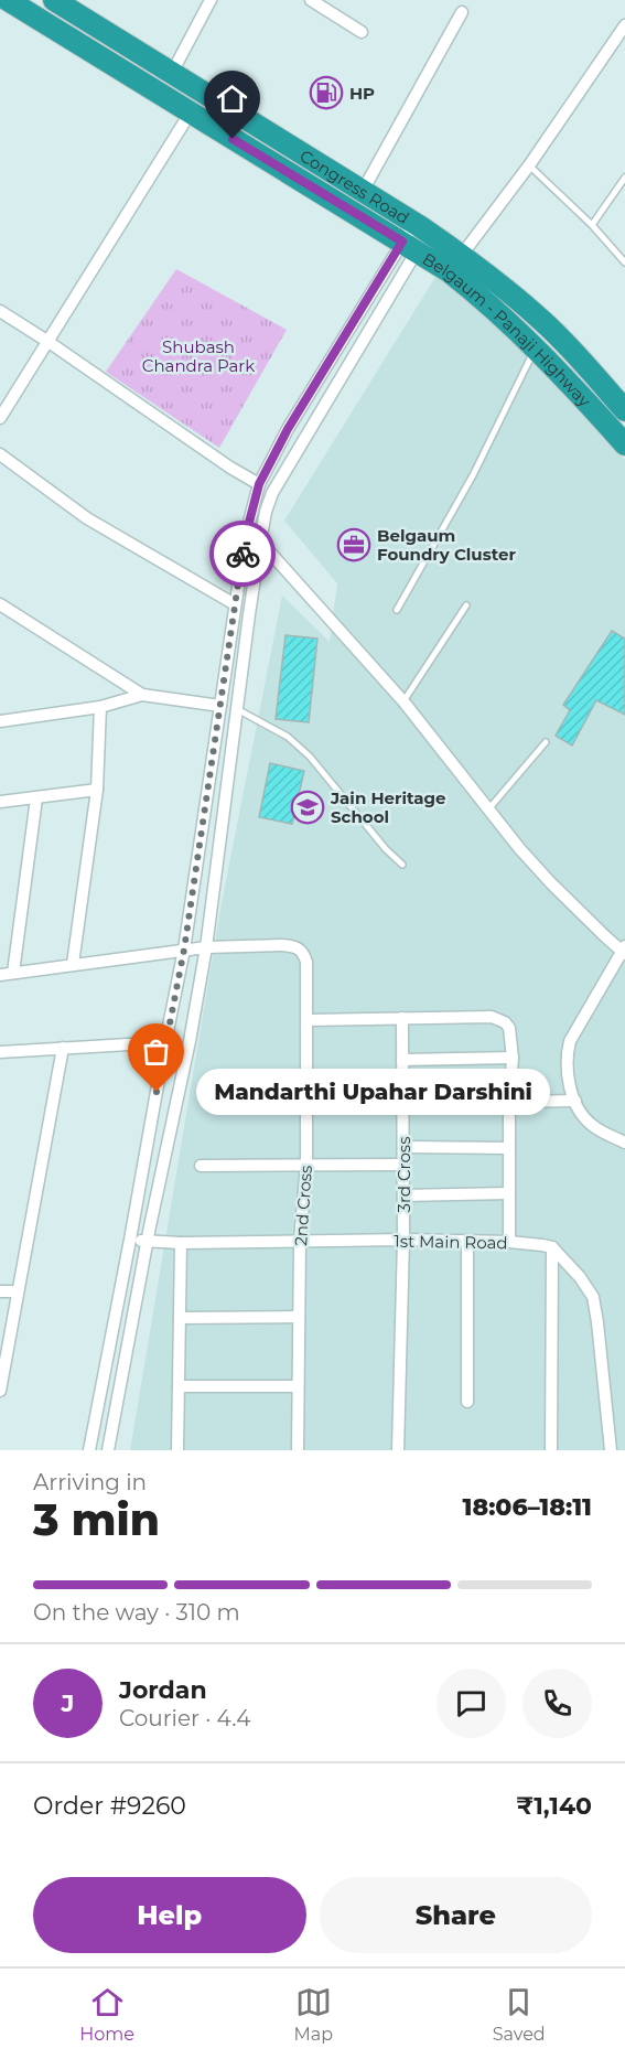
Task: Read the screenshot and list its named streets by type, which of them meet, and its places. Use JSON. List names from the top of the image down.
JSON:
{
  "streets": {
    "highway": ["Congress Road", "Belgaum - Panaji Highway"],
    "street": ["3rd Cross", "2nd Cross", "1st Main Road"]
  },
  "crossings": [
    ["Congress Road", "Belgaum - Panaji Highway"],
    ["3rd Cross", "1st Main Road"],
    ["2nd Cross", "1st Main Road"]
  ],
  "parks": ["Shubash Chandra Park"],
  "places": {
    "fuel station": ["HP"],
    "office": ["Belgaum Foundry Cluster"],
    "school or university": ["Jain Heritage School"],
    "other": ["Mandarthi Upahar Darshini"]
  },
  "page": {
    "bubble": "Mandarthi Upahar Darshini",
    "heading": ["3 min", "Arriving in", "18:06–18:11"],
    "panel": [
      "Jordan",
      "Courier · 4.4",
      "Order #9260",
      "₹1,140"
    ],
    "bar": "On the way · 310 m",
    "round": "J",
    "buttons": ["Help", "Share"],
    "tabs": ["Home", "Map", "Saved"]
  }
}
